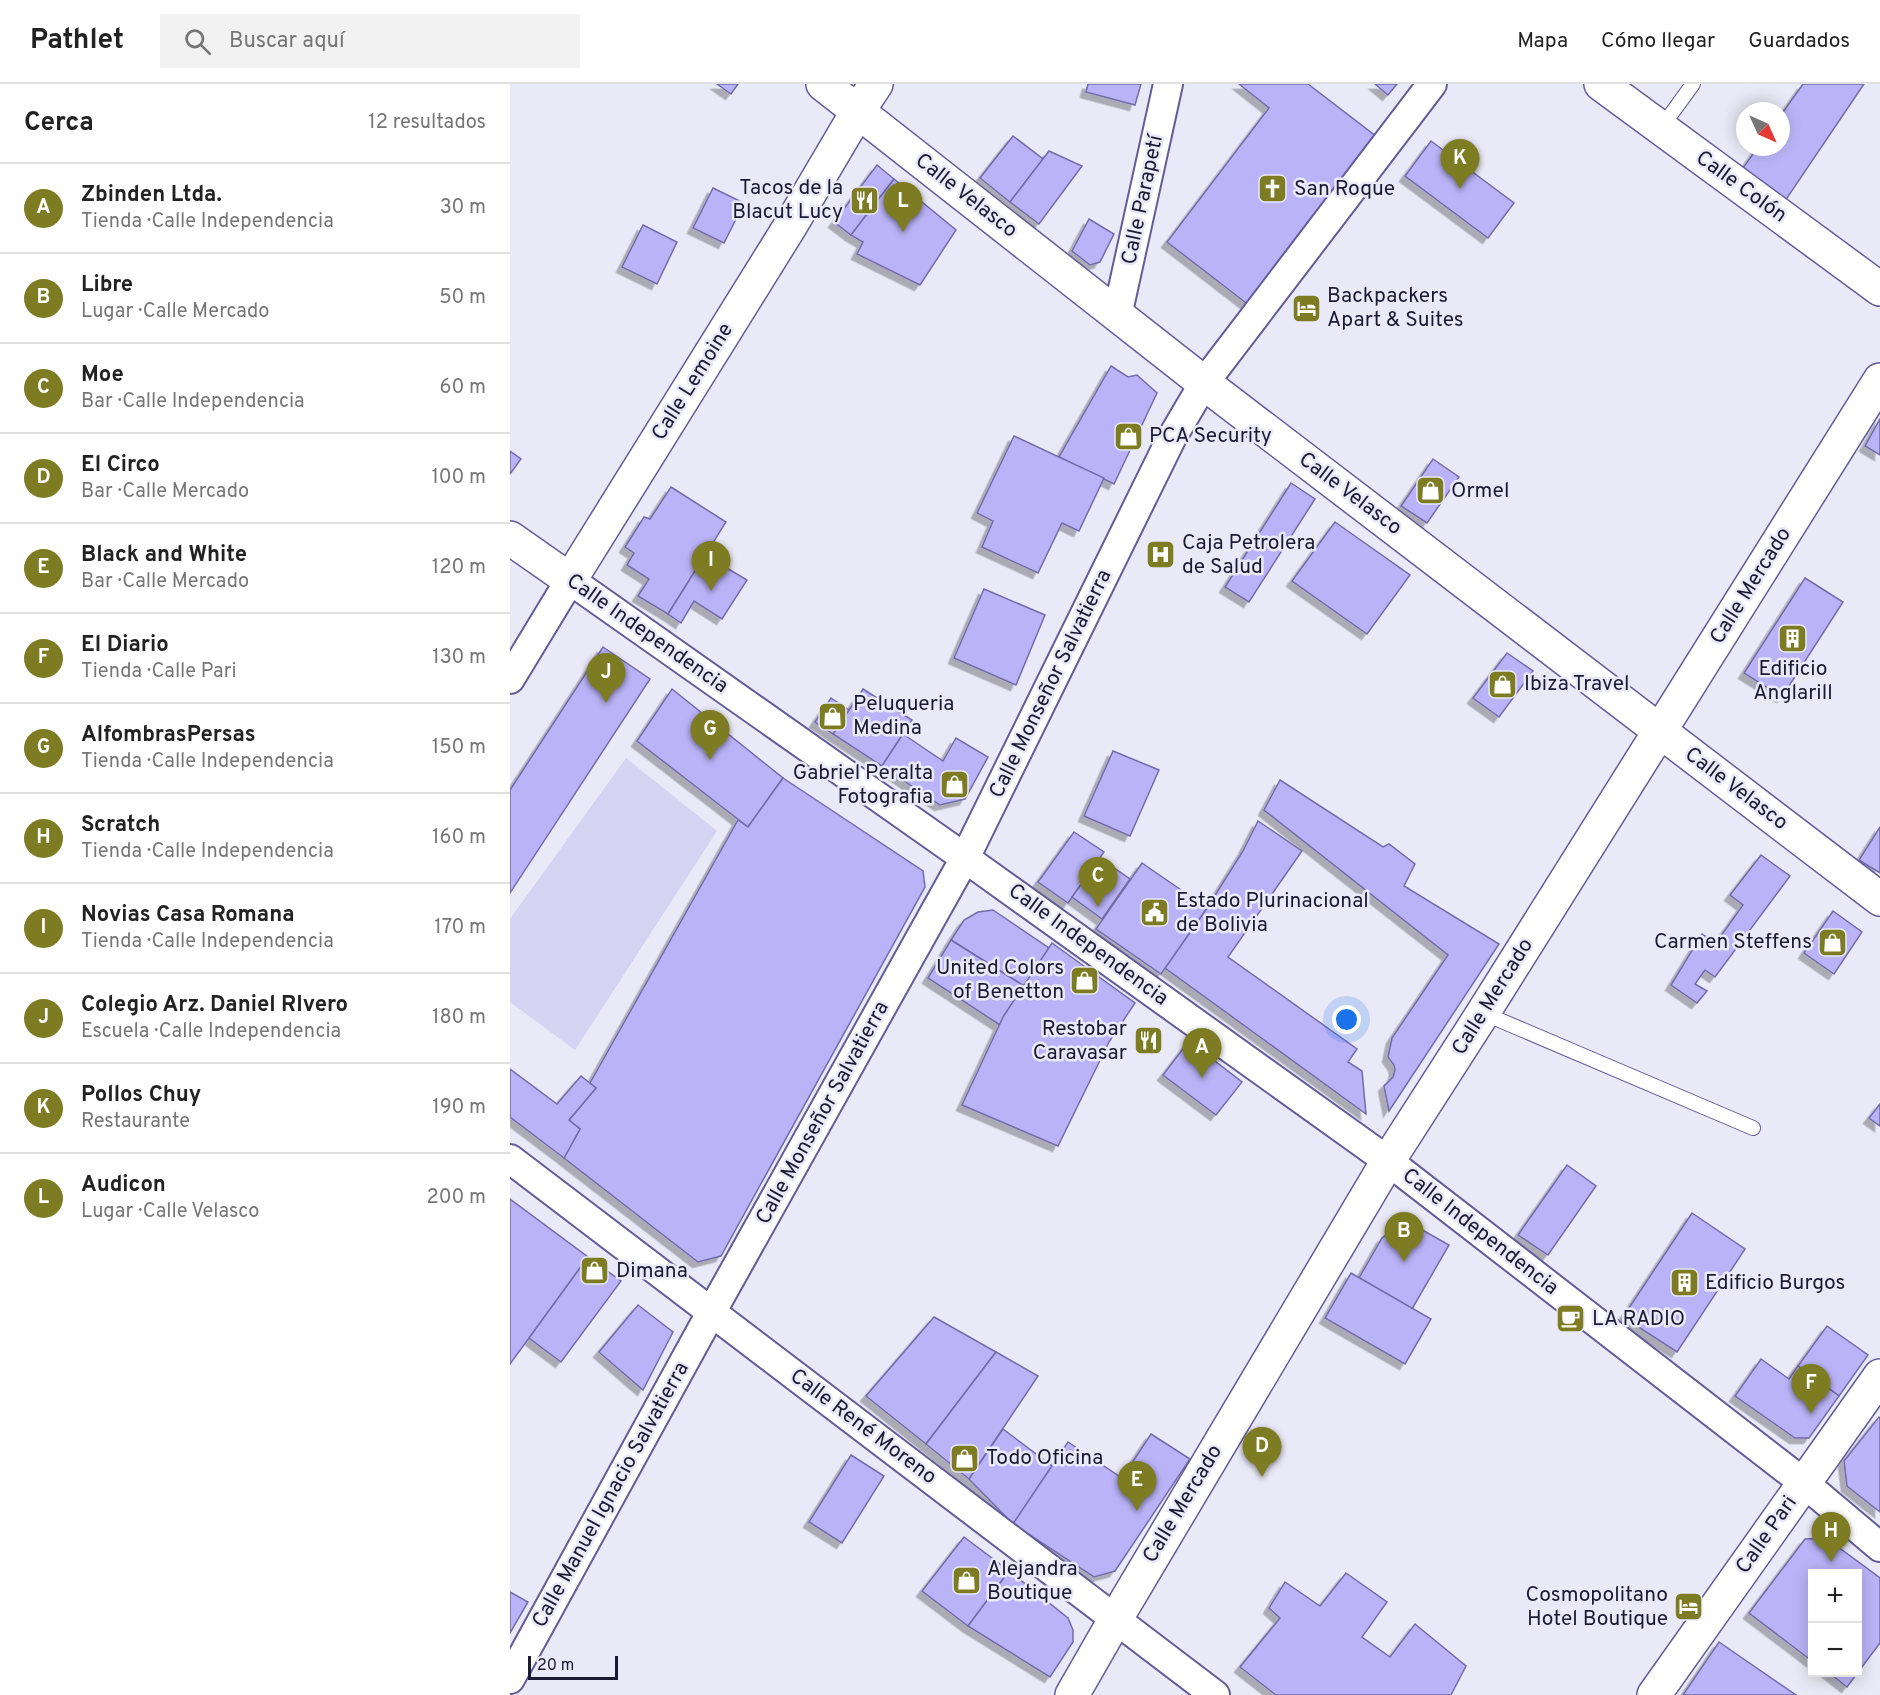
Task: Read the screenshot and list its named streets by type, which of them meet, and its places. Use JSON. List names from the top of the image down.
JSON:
{
  "streets": {
    "street": [
      "Calle Colón",
      "Calle Velasco",
      "Calle Parapetí",
      "Calle Lemoine",
      "Calle Mercado",
      "Calle Independencia",
      "Calle Monseñor Salvatierra",
      "Calle René Moreno",
      "Calle Manuel Ignacio Salvatierra",
      "Calle Pari"
    ]
  },
  "crossings": [
    ["Calle Velasco", "Calle Parapetí"],
    ["Calle Velasco", "Calle Lemoine"],
    ["Calle Velasco", "Calle Mercado"],
    ["Calle Velasco", "Calle Monseñor Salvatierra"],
    ["Calle Lemoine", "Calle Independencia"],
    ["Calle Mercado", "Calle Independencia"],
    ["Calle Mercado", "Calle René Moreno"],
    ["Calle Independencia", "Calle Monseñor Salvatierra"],
    ["Calle Independencia", "Calle Pari"],
    ["Calle Monseñor Salvatierra", "Calle René Moreno"],
    ["Calle Monseñor Salvatierra", "Calle Manuel Ignacio Salvatierra"],
    ["Calle René Moreno", "Calle Manuel Ignacio Salvatierra"]
  ],
  "places": {
    "church": ["San Roque"],
    "restaurant": ["Tacos de la Blacut Lucy", "Restobar Caravasar"],
    "hotel": ["Backpackers Apart & Suites", "Cosmopolitano Hotel Boutique"],
    "shop": [
      "PCA Security",
      "Ormel",
      "Ibiza Travel",
      "Peluqueria Medina",
      "Gabriel Peralta Fotografia",
      "Carmen Steffens",
      "United Colors of Benetton",
      "Dimana",
      "Todo Oficina",
      "Alejandra Boutique"
    ],
    "hospital": ["Caja Petrolera de Salud"],
    "building": ["Edificio Anglarill", "Edificio Burgos"],
    "public building": ["Estado Plurinacional de Bolivia"],
    "cafe": ["LA RADIO"]
  },
  "scale_bar": "20 m",
  "north": "bottom right",
  "page": {
    "header": "Pathlet",
    "search": "Buscar aquí",
    "nav": ["Mapa", "Cómo llegar", "Guardados"],
    "heading": ["Cerca", "12 resultados"],
    "pins": [
      "K",
      "L",
      "I",
      "J",
      "G",
      "C",
      "A",
      "B",
      "F",
      "D",
      "E",
      "H"
    ],
    "list": [
      {
        "mark": "A",
        "name": "Zbinden Ltda.",
        "note": "Tienda · Calle Independencia",
        "value": "30 m"
      },
      {
        "mark": "B",
        "name": "Libre",
        "note": "Lugar · Calle Mercado",
        "value": "50 m"
      },
      {
        "mark": "C",
        "name": "Moe",
        "note": "Bar · Calle Independencia",
        "value": "60 m"
      },
      {
        "mark": "D",
        "name": "El Circo",
        "note": "Bar · Calle Mercado",
        "value": "100 m"
      },
      {
        "mark": "E",
        "name": "Black and White",
        "note": "Bar · Calle Mercado",
        "value": "120 m"
      },
      {
        "mark": "F",
        "name": "El Diario",
        "note": "Tienda · Calle Pari",
        "value": "130 m"
      },
      {
        "mark": "G",
        "name": "AlfombrasPersas",
        "note": "Tienda · Calle Independencia",
        "value": "150 m"
      },
      {
        "mark": "H",
        "name": "Scratch",
        "note": "Tienda · Calle Independencia",
        "value": "160 m"
      },
      {
        "mark": "I",
        "name": "Novias Casa Romana",
        "note": "Tienda · Calle Independencia",
        "value": "170 m"
      },
      {
        "mark": "J",
        "name": "Colegio Arz. Daniel RIvero",
        "note": "Escuela · Calle Independencia",
        "value": "180 m"
      },
      {
        "mark": "K",
        "name": "Pollos Chuy",
        "note": "Restaurante",
        "value": "190 m"
      },
      {
        "mark": "L",
        "name": "Audicon",
        "note": "Lugar · Calle Velasco",
        "value": "200 m"
      }
    ],
    "map_buttons": ["+", "−"],
    "scale": "20 m"
  }
}
